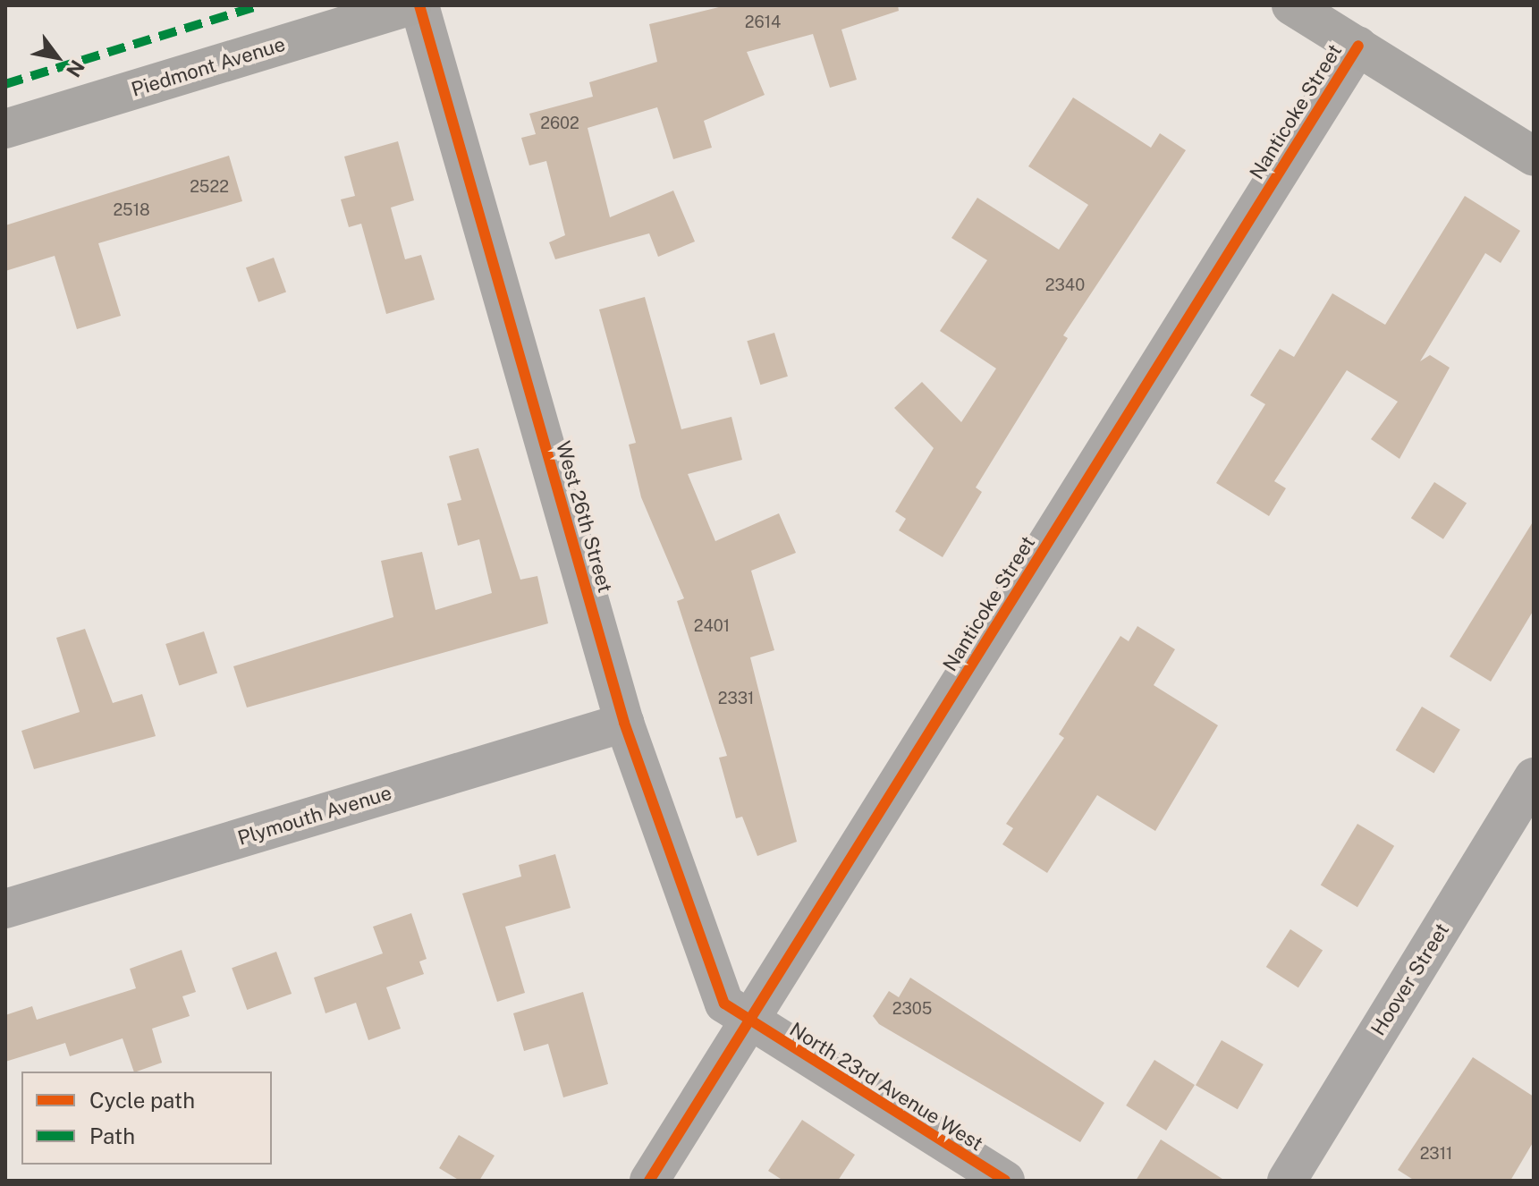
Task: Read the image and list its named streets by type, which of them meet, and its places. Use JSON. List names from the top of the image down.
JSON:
{
  "streets": {
    "main road": ["Piedmont Avenue"],
    "street": [
      "Nanticoke Street",
      "West 26th Street",
      "Plymouth Avenue",
      "Hoover Street",
      "North 23rd Avenue West"
    ]
  },
  "crossings": [
    ["Nanticoke Street", "West 26th Street"],
    ["Nanticoke Street", "North 23rd Avenue West"],
    ["West 26th Street", "Plymouth Avenue"],
    ["West 26th Street", "North 23rd Avenue West"]
  ],
  "house_numbers": [
    "2614",
    "2602",
    "2522",
    "2518",
    "2340",
    "2401",
    "2331",
    "2305",
    "2311"
  ],
  "legend": ["Cycle path", "Path"],
  "north": "bottom right"
}
